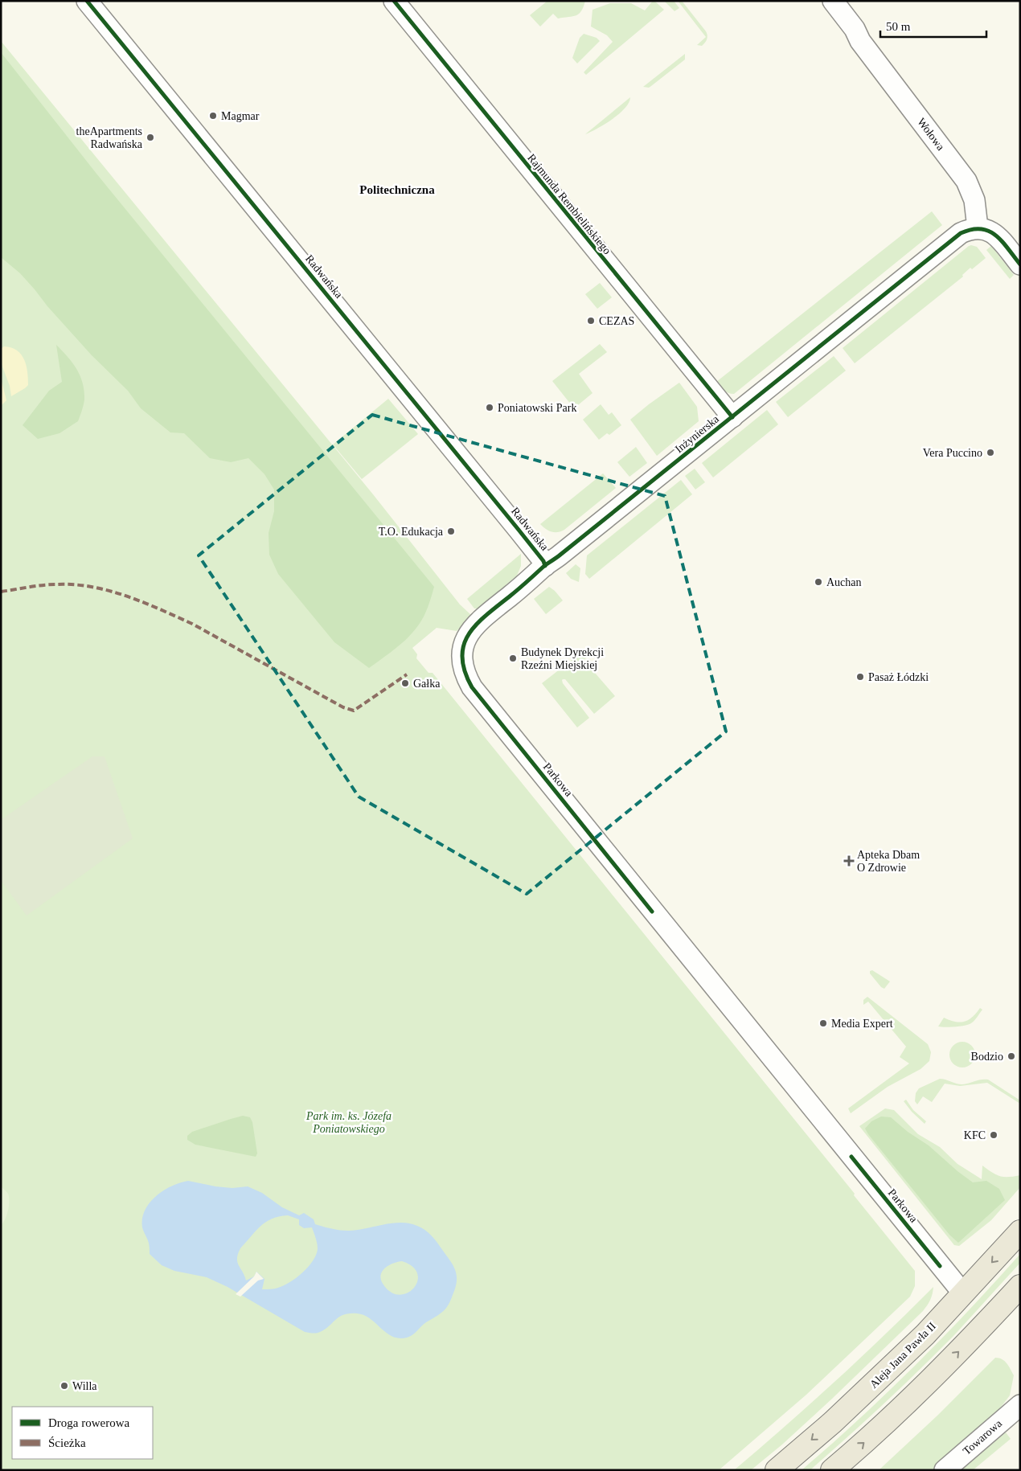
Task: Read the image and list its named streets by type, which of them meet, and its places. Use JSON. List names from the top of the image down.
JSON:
{
  "streets": {
    "main road": ["Aleja Jana Pawła II"],
    "street": [
      "Wołowa",
      "Rajmunda Rembielińskiego",
      "Radwańska",
      "Inżynierska",
      "Parkowa",
      "Towarowa"
    ]
  },
  "crossings": [
    ["Wołowa", "Inżynierska"],
    ["Rajmunda Rembielińskiego", "Inżynierska"],
    ["Radwańska", "Inżynierska"],
    ["Inżynierska", "Parkowa"],
    ["Parkowa", "Aleja Jana Pawła II"]
  ],
  "districts": ["Politechniczna"],
  "parks": ["Park im. ks. Józefa Poniatowskiego"],
  "places": {
    "other": [
      "Magmar",
      "theApartments Radwańska",
      "CEZAS",
      "Poniatowski Park",
      "Vera Puccino",
      "T.O. Edukacja",
      "Auchan",
      "Budynek Dyrekcji Rzeźni Miejskiej",
      "Pasaż Łódzki",
      "Gałka",
      "Media Expert",
      "Bodzio",
      "KFC",
      "Willa"
    ],
    "health": ["Apteka Dbam O Zdrowie"]
  },
  "legend": ["Droga rowerowa", "Ścieżka"],
  "scale_bar": "50 m"
}
